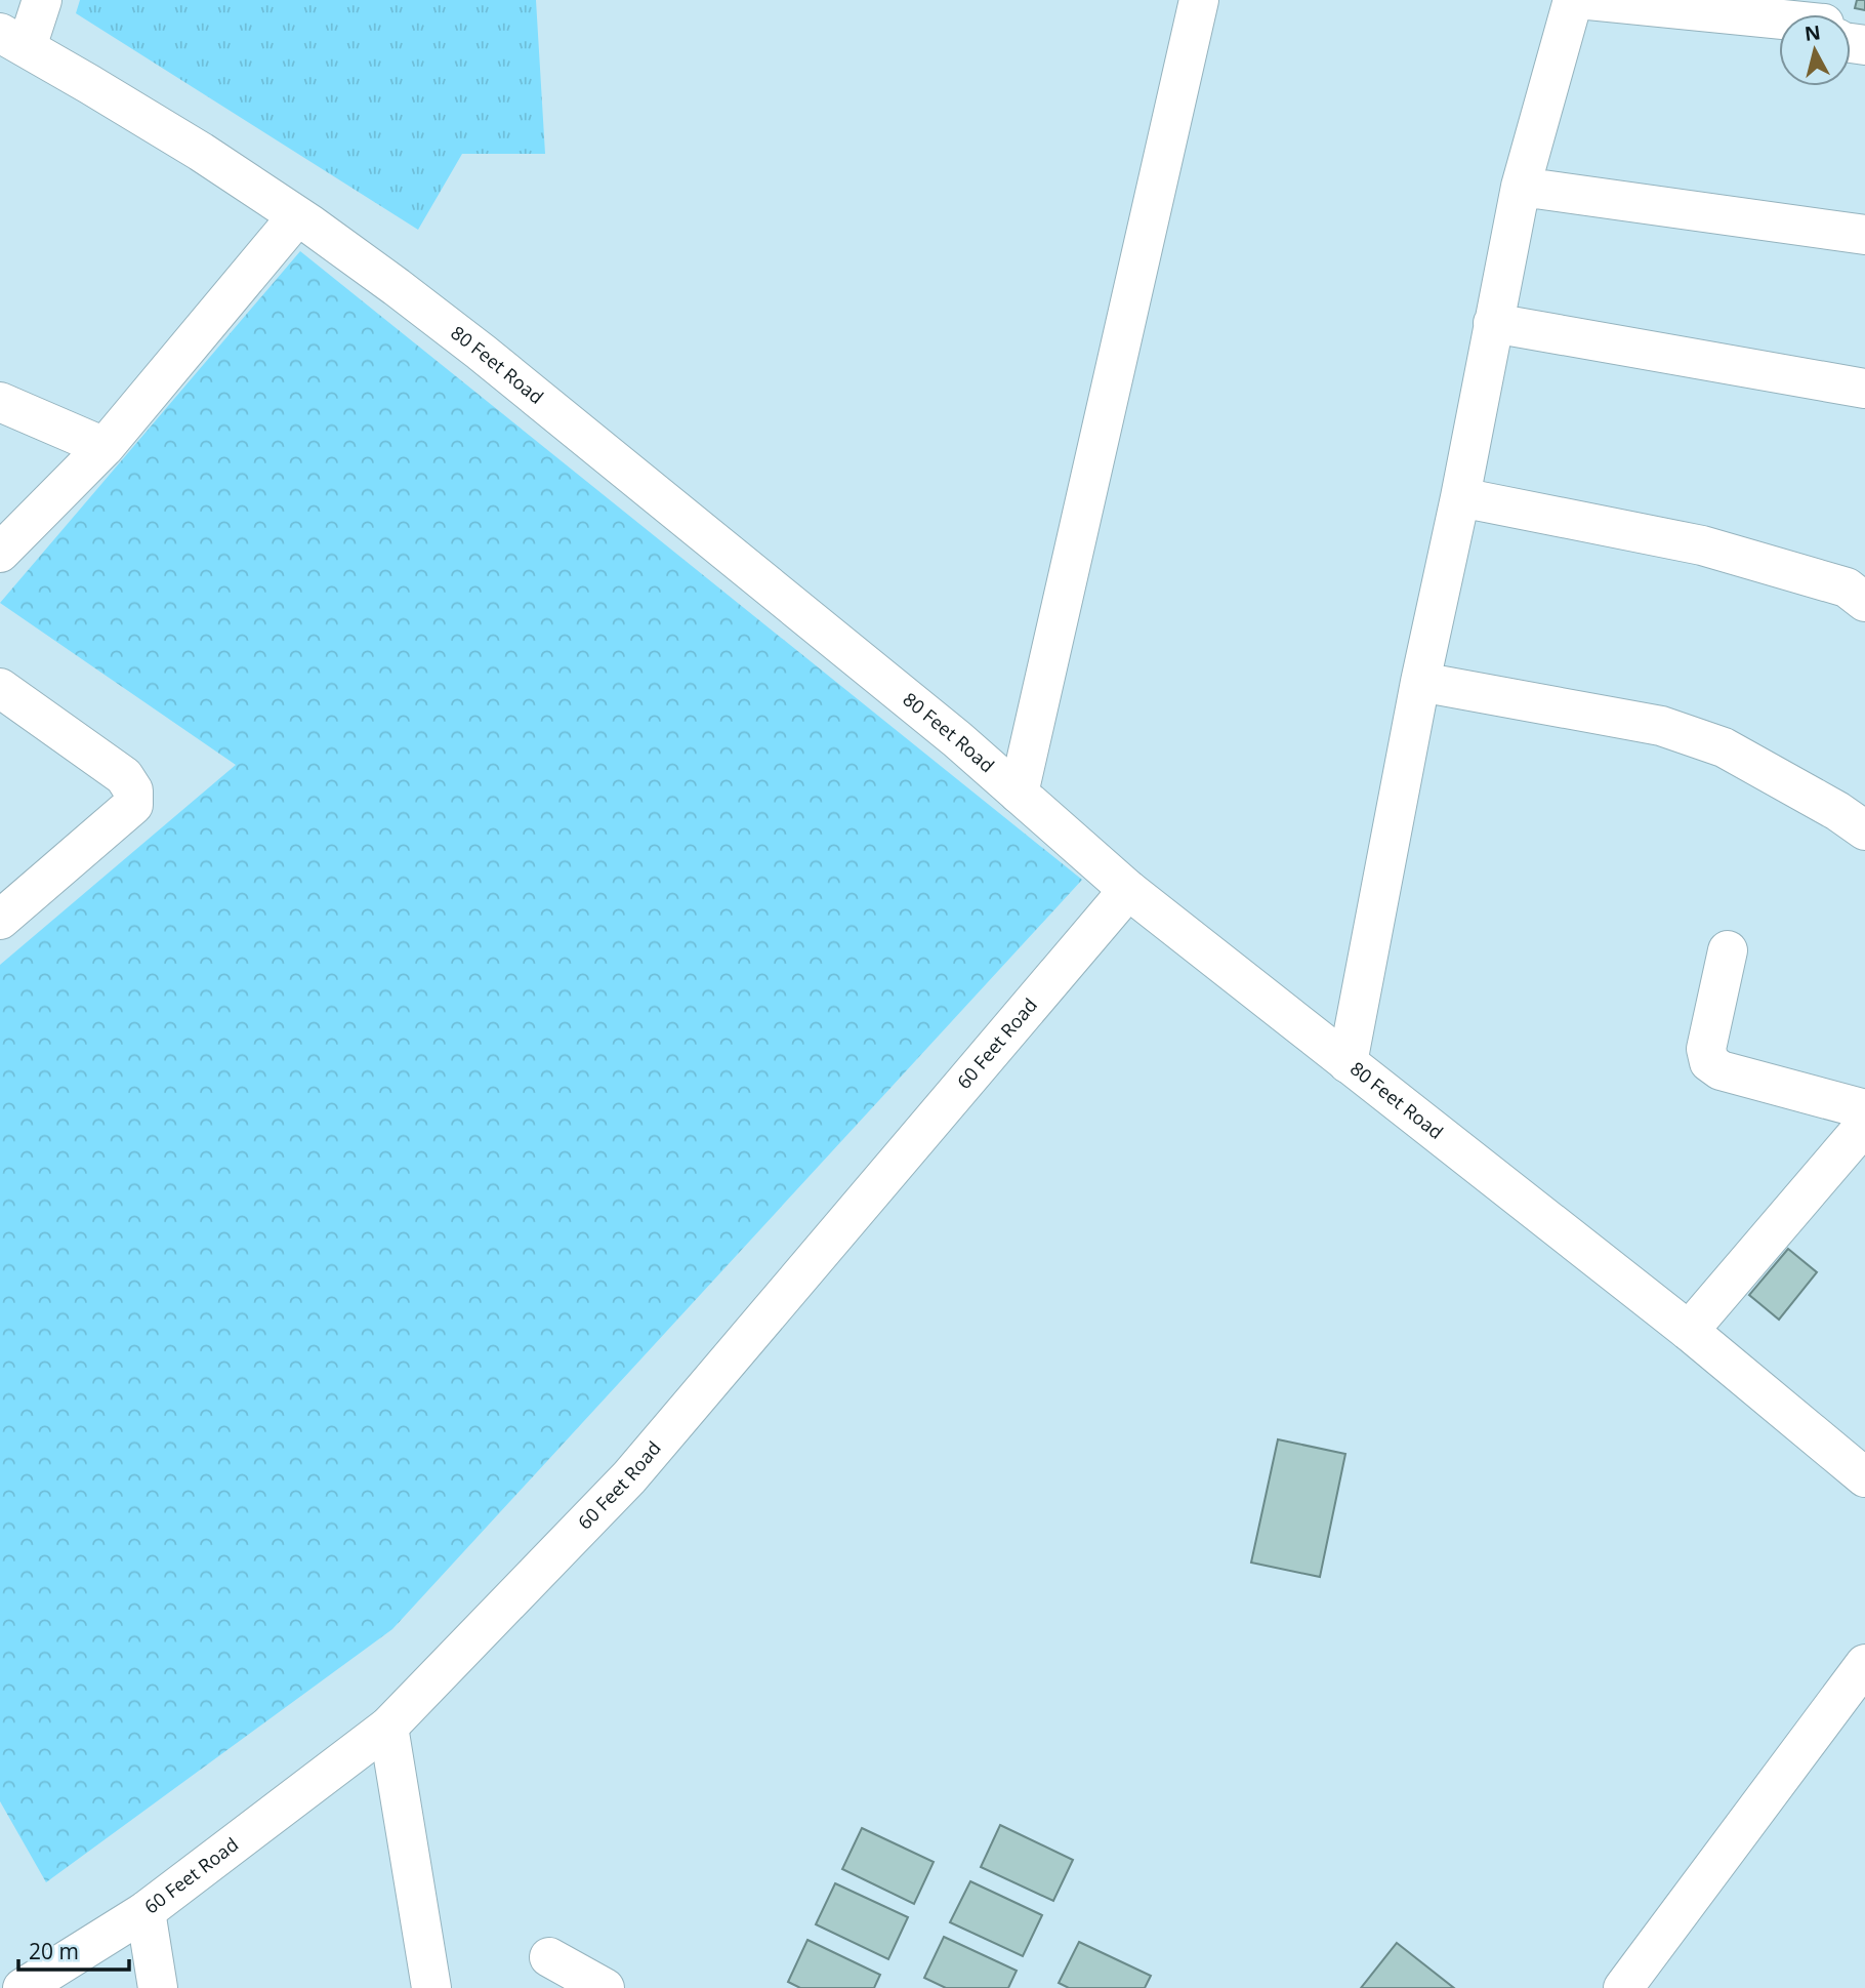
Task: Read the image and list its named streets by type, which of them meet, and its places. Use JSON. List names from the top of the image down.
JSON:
{
  "streets": {
    "street": ["80 Feet Road", "60 Feet Road"]
  },
  "crossings": [
    ["80 Feet Road", "60 Feet Road"]
  ],
  "scale_bar": "20 m",
  "north": "top"
}
